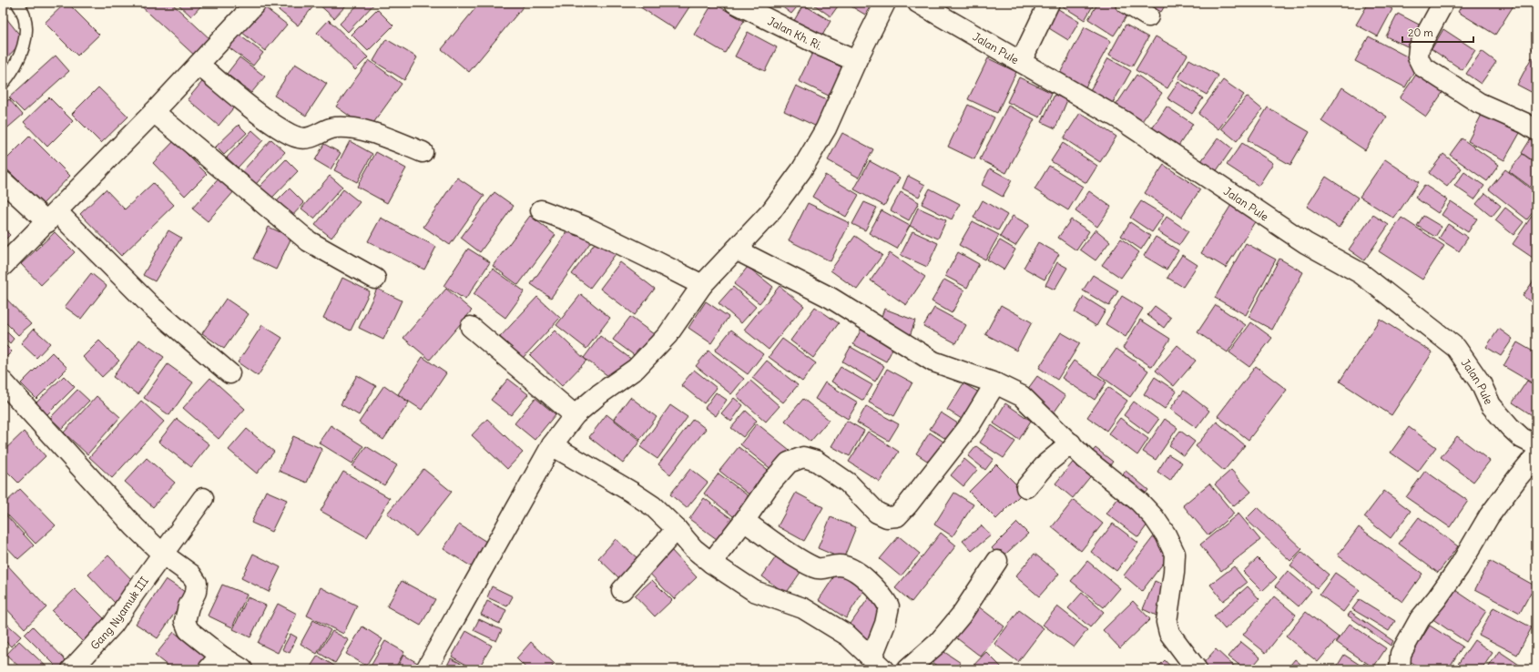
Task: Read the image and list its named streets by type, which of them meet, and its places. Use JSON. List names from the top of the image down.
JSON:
{
  "streets": {
    "street": ["Jalan Kh. Ri.", "Jalan Pule", "Gang Nyamuk III"]
  },
  "scale_bar": "20 m"
}
